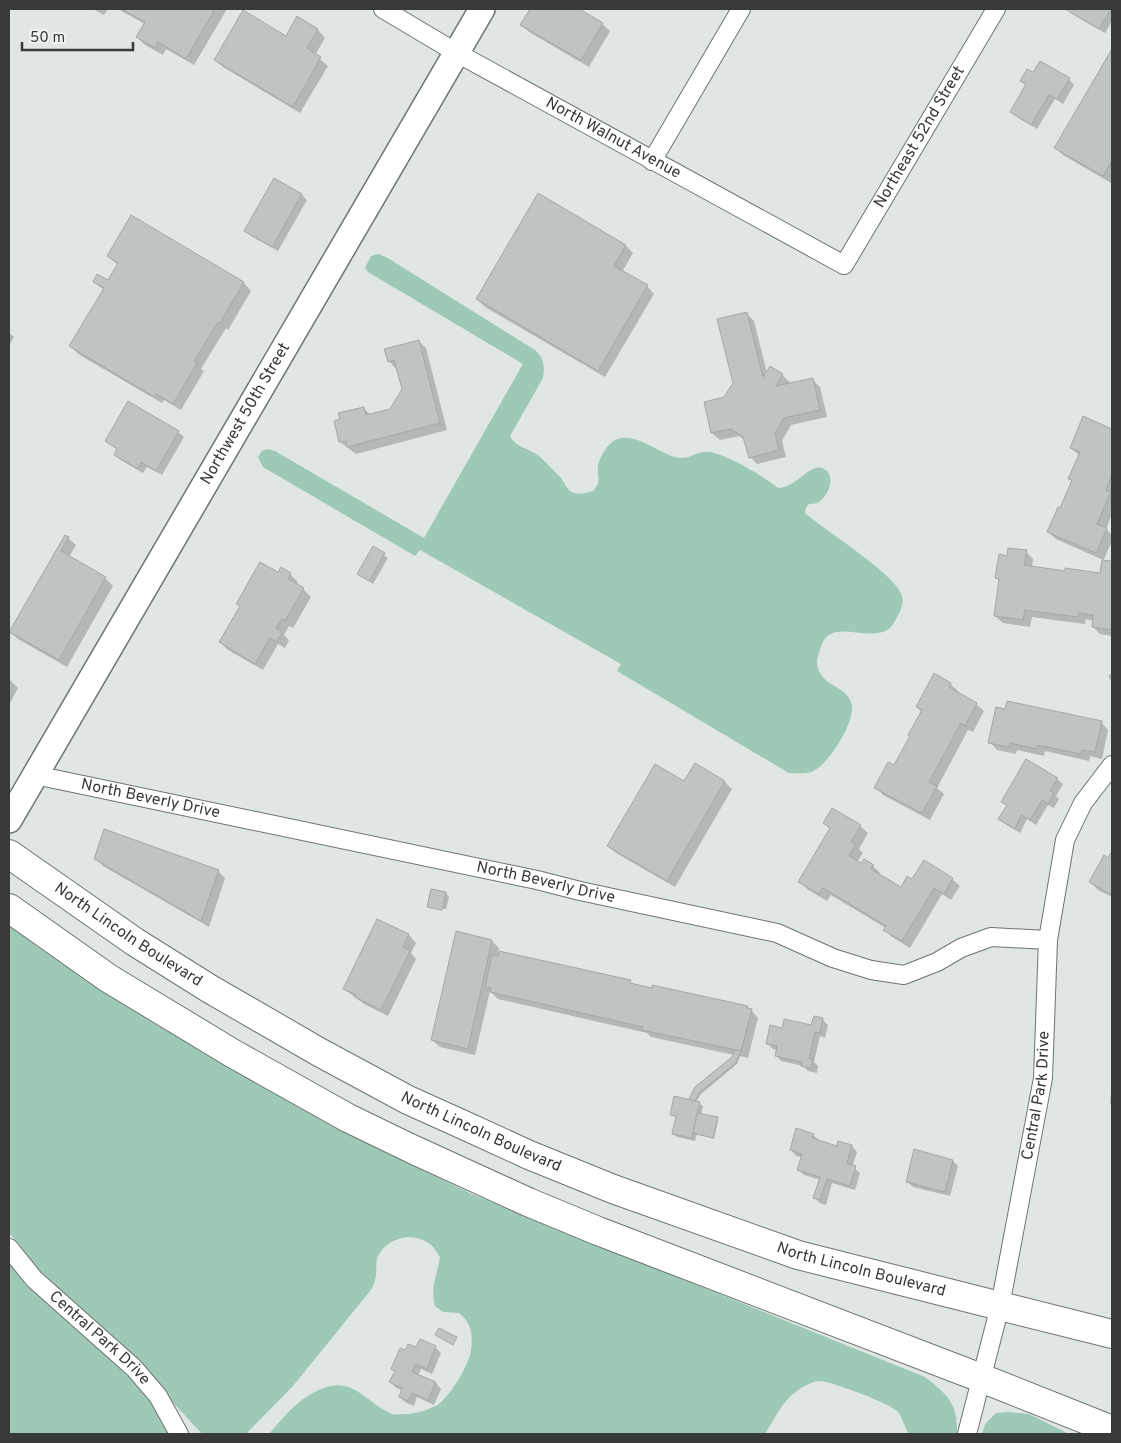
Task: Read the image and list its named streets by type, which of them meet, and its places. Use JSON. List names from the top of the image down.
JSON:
{
  "streets": {
    "main road": ["Northwest 50th Street", "North Lincoln Boulevard"],
    "street": [
      "Northeast 52nd Street",
      "North Walnut Avenue",
      "North Beverly Drive",
      "Central Park Drive"
    ]
  },
  "crossings": [
    ["Northeast 52nd Street", "North Walnut Avenue"],
    ["North Walnut Avenue", "Northwest 50th Street"],
    ["Northwest 50th Street", "North Beverly Drive"],
    ["North Beverly Drive", "Central Park Drive"],
    ["North Lincoln Boulevard", "Central Park Drive"]
  ],
  "scale_bar": "50 m"
}
